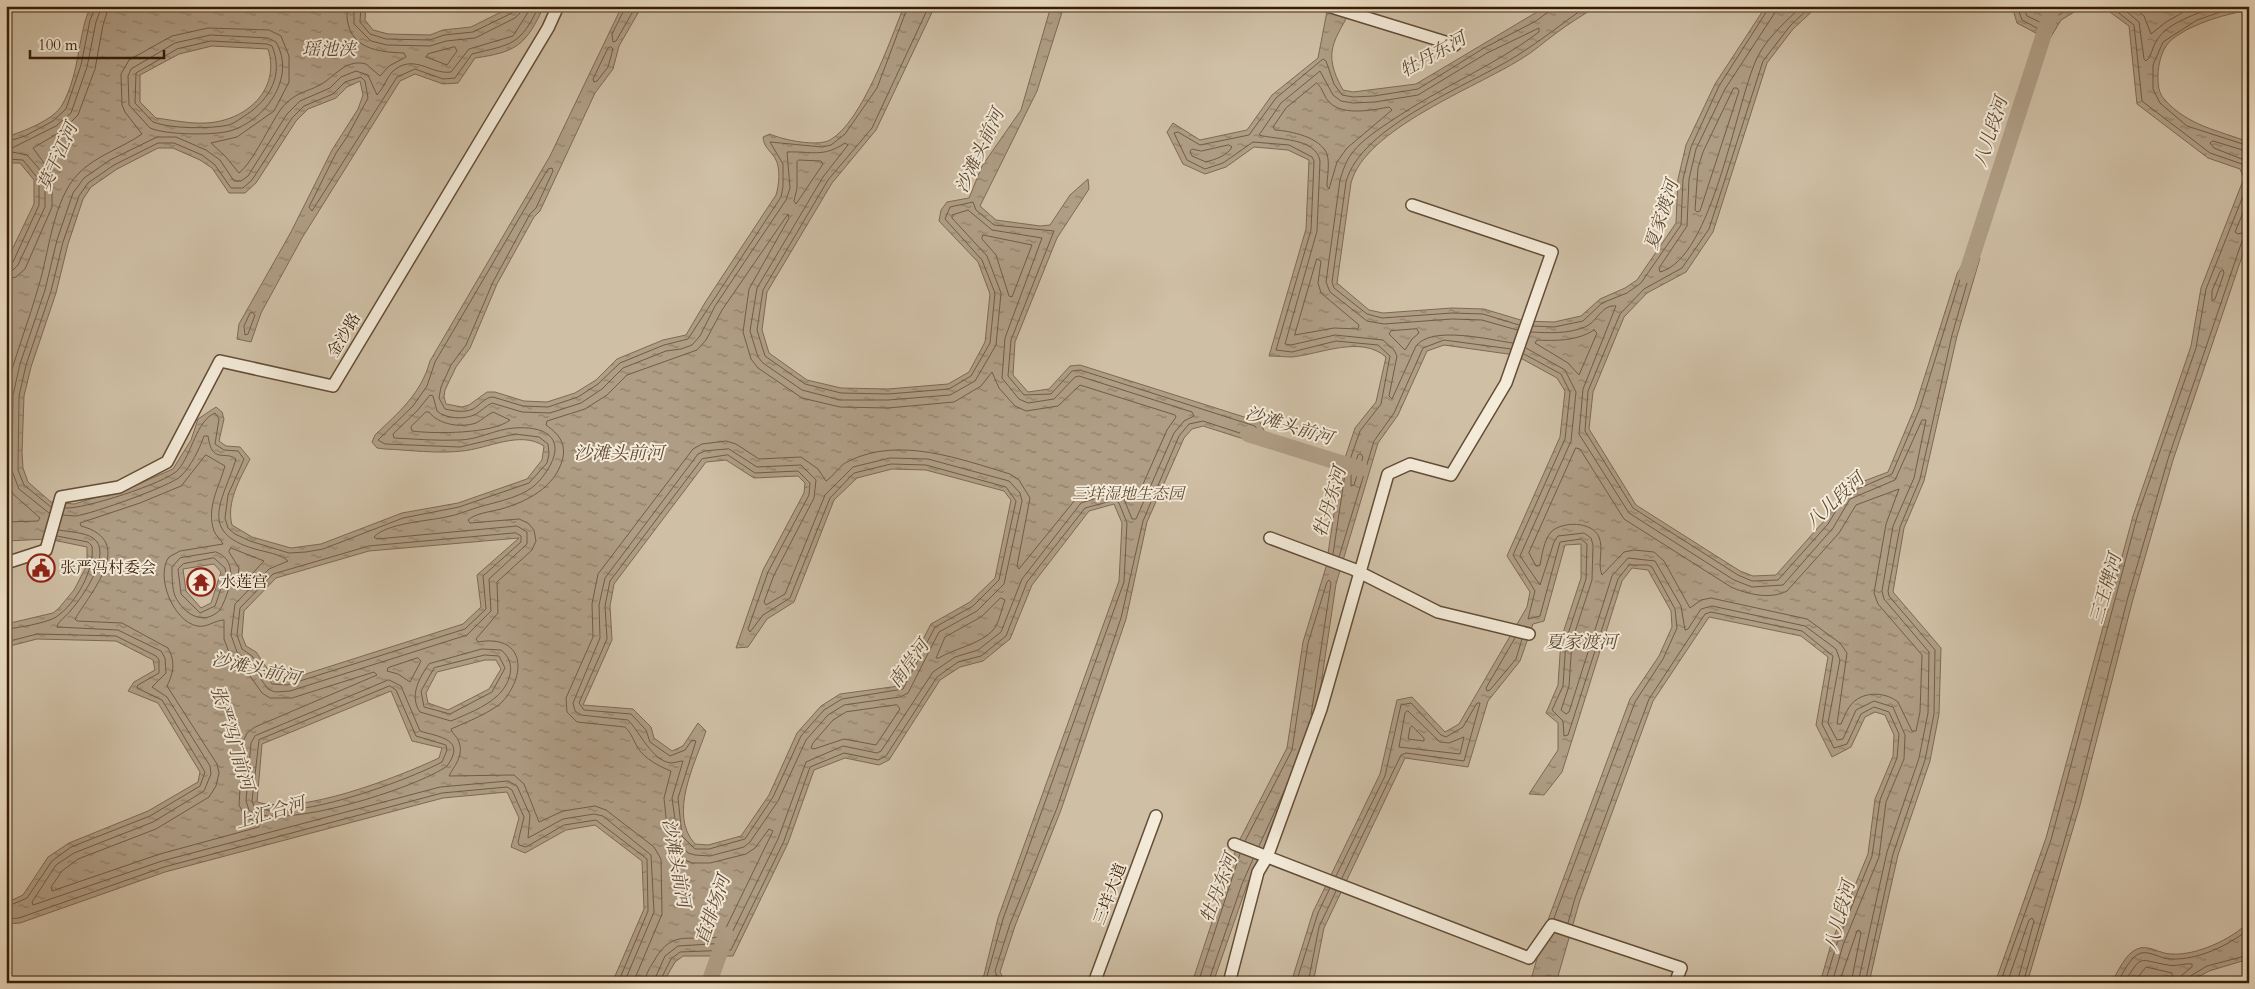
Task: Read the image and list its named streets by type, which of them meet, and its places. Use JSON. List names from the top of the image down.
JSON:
{
  "streets": {
    "street": ["金沙路", "三垟大道"]
  },
  "water": [
    "瑶池浃",
    "牡丹东河",
    "八儿段河",
    "沙滩头前河",
    "莫干江河",
    "夏家渡河",
    "三王牌河",
    "南岸河",
    "张严冯门前河",
    "上汇合河",
    "直排场河"
  ],
  "parks": ["三垟湿地生态园"],
  "places": {
    "public building": ["张严冯村委会"],
    "temple": ["水莲宫"]
  },
  "scale_bar": "100 m"
}
